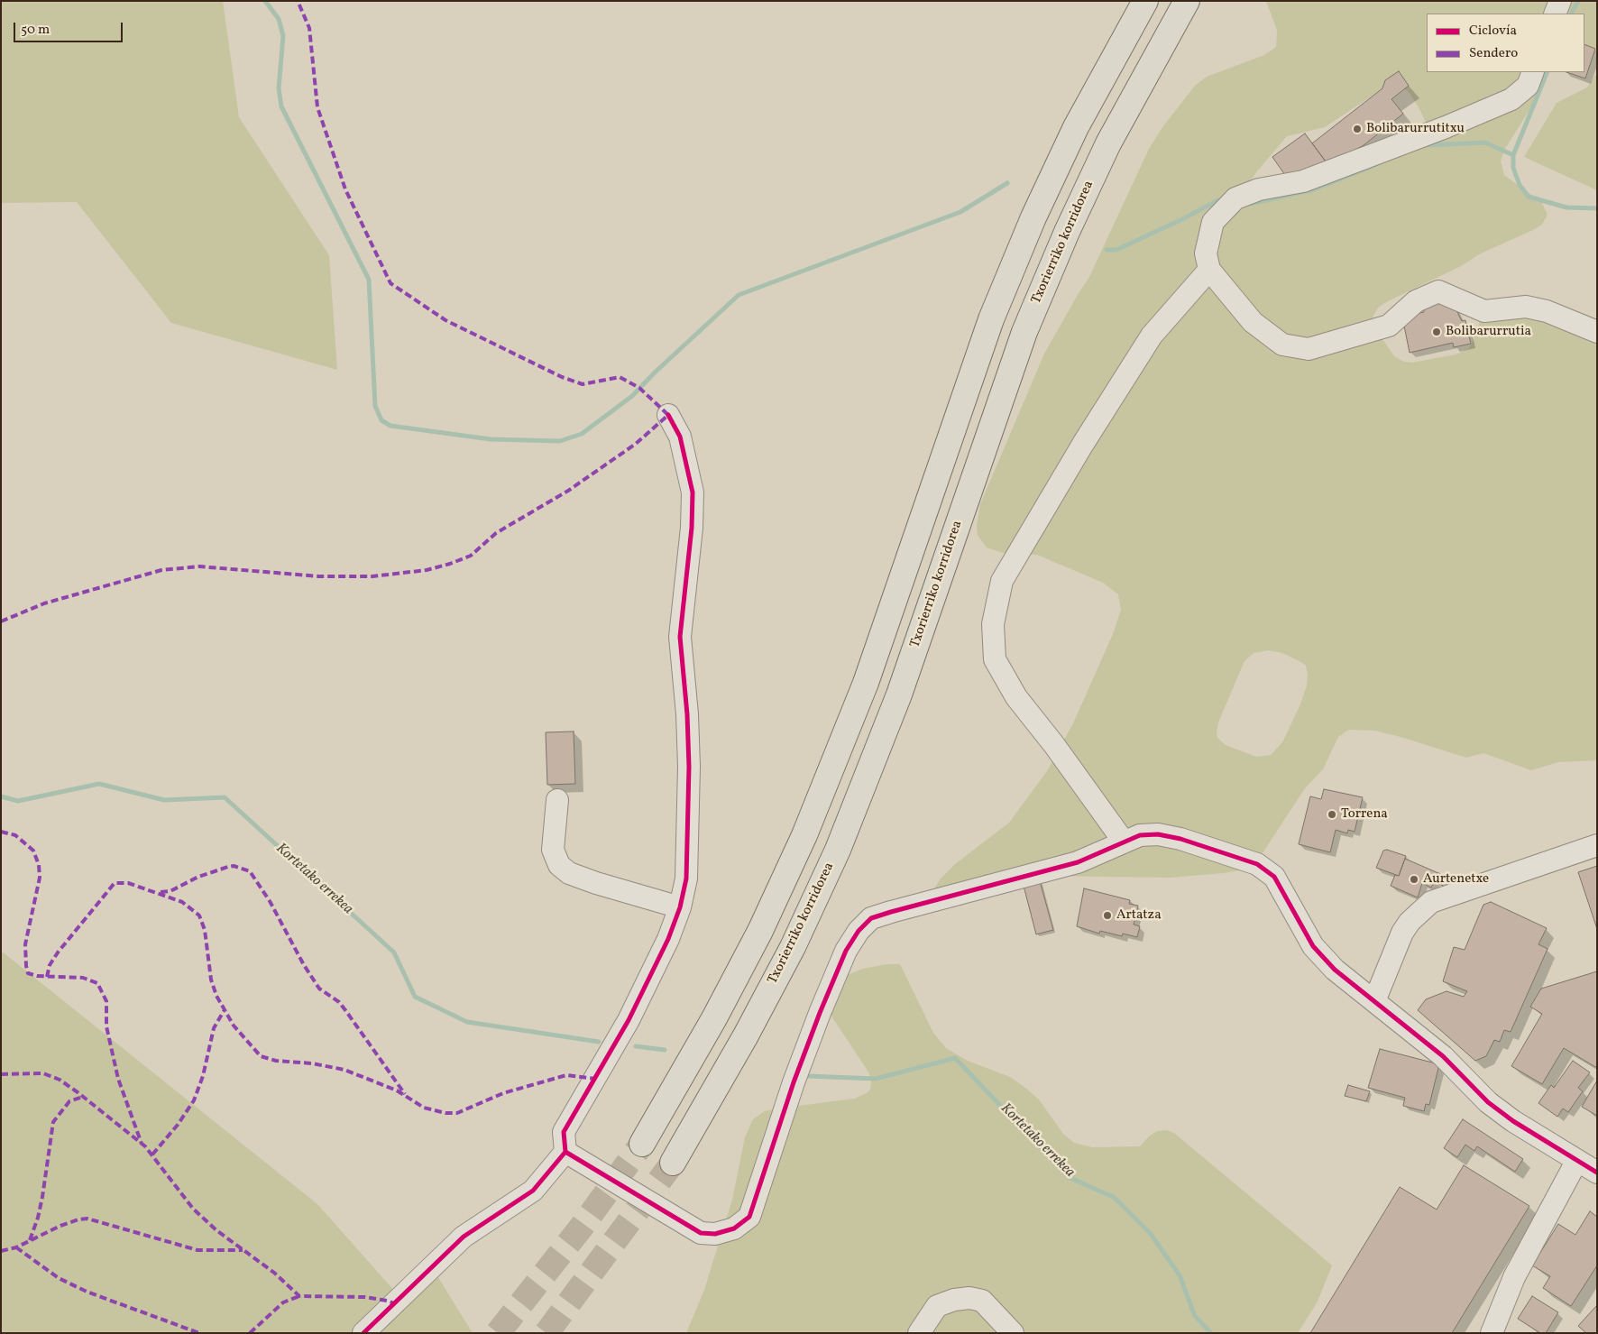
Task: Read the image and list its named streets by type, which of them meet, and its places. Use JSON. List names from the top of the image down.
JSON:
{
  "streets": {
    "highway": ["Txorierriko korridorea"]
  },
  "water": ["Kortetako errekea"],
  "places": [
    "Bolibarurrutitxu",
    "Bolibarurrutia",
    "Torrena",
    "Aurtenetxe",
    "Artatza"
  ],
  "legend": ["Ciclovía", "Sendero"],
  "scale_bar": "50 m"
}
